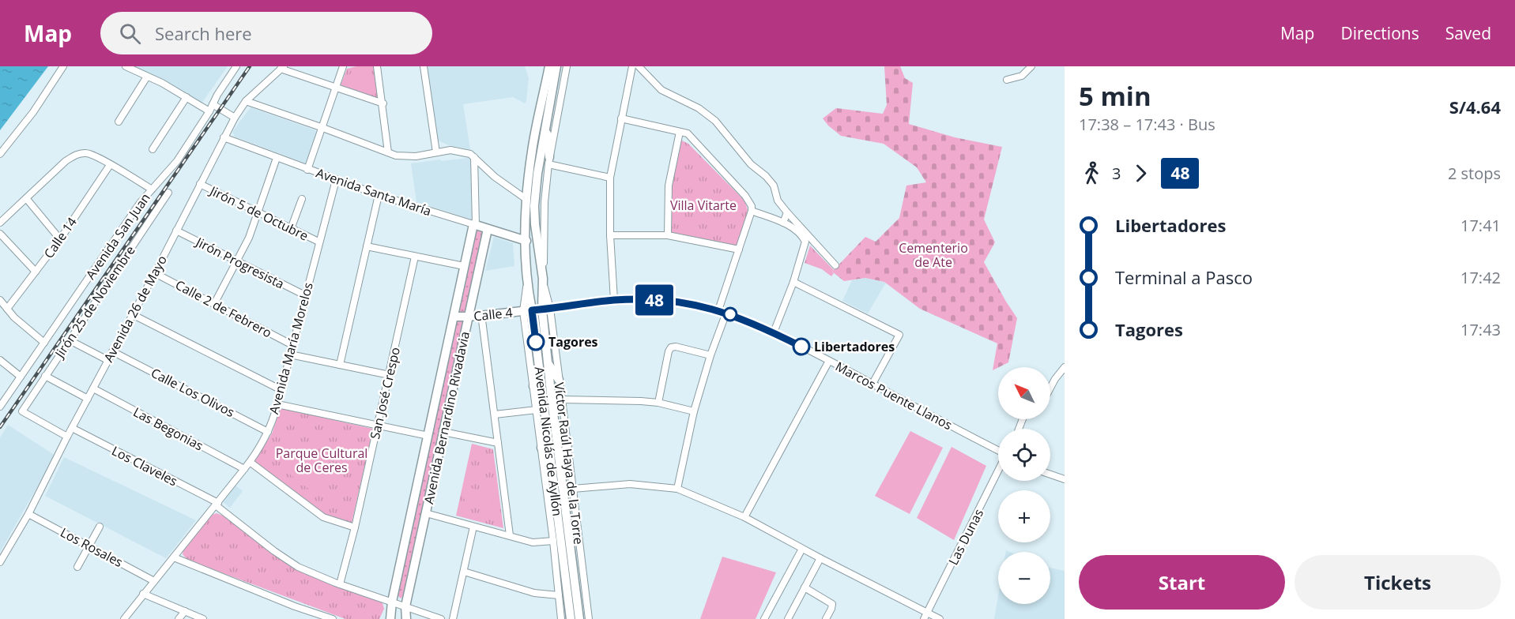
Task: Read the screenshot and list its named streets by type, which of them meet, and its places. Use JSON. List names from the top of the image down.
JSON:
{
  "streets": {
    "main road": [
      "Avenida Santa María",
      "Calle 4",
      "Marcos Puente Llanos",
      "Avenida Bernardino Rivadavia",
      "Avenida Nicolás de Ayllón"
    ],
    "street": [
      "Jirón 5 de Octubre",
      "Avenida San Juan",
      "Calle 14",
      "Jirón Progresista",
      "Jirón 25 de Noviembre",
      "Avenida 26 de Mayo",
      "Calle 2 de Febrero",
      "Avenida María Morelos",
      "Calle Los Olivos",
      "San José Crespo",
      "Las Begonias",
      "Víctor Raúl Haya de la Torre",
      "Los Claveles",
      "Las Dunas",
      "Los Rosales"
    ]
  },
  "crossings": [
    ["Avenida Santa María", "Avenida 26 de Mayo"],
    ["Avenida Santa María", "Avenida María Morelos"],
    ["Avenida Santa María", "Avenida Bernardino Rivadavia"],
    ["Avenida Santa María", "Avenida Nicolás de Ayllón"],
    ["Jirón 5 de Octubre", "Avenida 26 de Mayo"],
    ["Jirón 5 de Octubre", "Avenida María Morelos"],
    ["Jirón Progresista", "Avenida 26 de Mayo"],
    ["Jirón Progresista", "Avenida María Morelos"],
    ["Jirón 25 de Noviembre", "Avenida 26 de Mayo"],
    ["Avenida 26 de Mayo", "Calle 2 de Febrero"],
    ["Avenida 26 de Mayo", "Calle Los Olivos"],
    ["Avenida 26 de Mayo", "Las Begonias"],
    ["Avenida 26 de Mayo", "Los Claveles"],
    ["Avenida 26 de Mayo", "Los Rosales"],
    ["Calle 2 de Febrero", "Avenida María Morelos"],
    ["Calle 4", "Marcos Puente Llanos"],
    ["Calle 4", "Avenida Bernardino Rivadavia"],
    ["Calle 4", "Avenida Nicolás de Ayllón"],
    ["Calle 4", "Víctor Raúl Haya de la Torre"],
    ["Avenida María Morelos", "Calle Los Olivos"],
    ["Avenida María Morelos", "Las Begonias"],
    ["Avenida María Morelos", "Los Claveles"],
    ["Avenida María Morelos", "Los Rosales"],
    ["San José Crespo", "Los Claveles"],
    ["Marcos Puente Llanos", "Avenida Nicolás de Ayllón"],
    ["Marcos Puente Llanos", "Víctor Raúl Haya de la Torre"],
    ["Avenida Bernardino Rivadavia", "Los Claveles"],
    ["Avenida Nicolás de Ayllón", "Víctor Raúl Haya de la Torre"]
  ],
  "parks": ["Villa Vitarte", "Cementerio de Ate", "Parque Cultural de Ceres"],
  "places": ["Tagores", "Libertadores"],
  "lines": ["bus line 48"],
  "north": "top left",
  "page": {
    "header": "Map",
    "search": "Search here",
    "nav": ["Map", "Directions", "Saved"],
    "on_map": "48",
    "heading": ["5 min", "17:38 – 17:43 · Bus", "S/4.64"],
    "legs": ["3", "48", "2 stops"],
    "list": [
      {
        "name": "Libertadores",
        "value": "17:41"
      },
      {
        "name": "Terminal a Pasco",
        "value": "17:42"
      },
      {
        "name": "Tagores",
        "value": "17:43"
      }
    ],
    "map_buttons": ["+", "−"],
    "buttons": ["Start", "Tickets"]
  }
}
